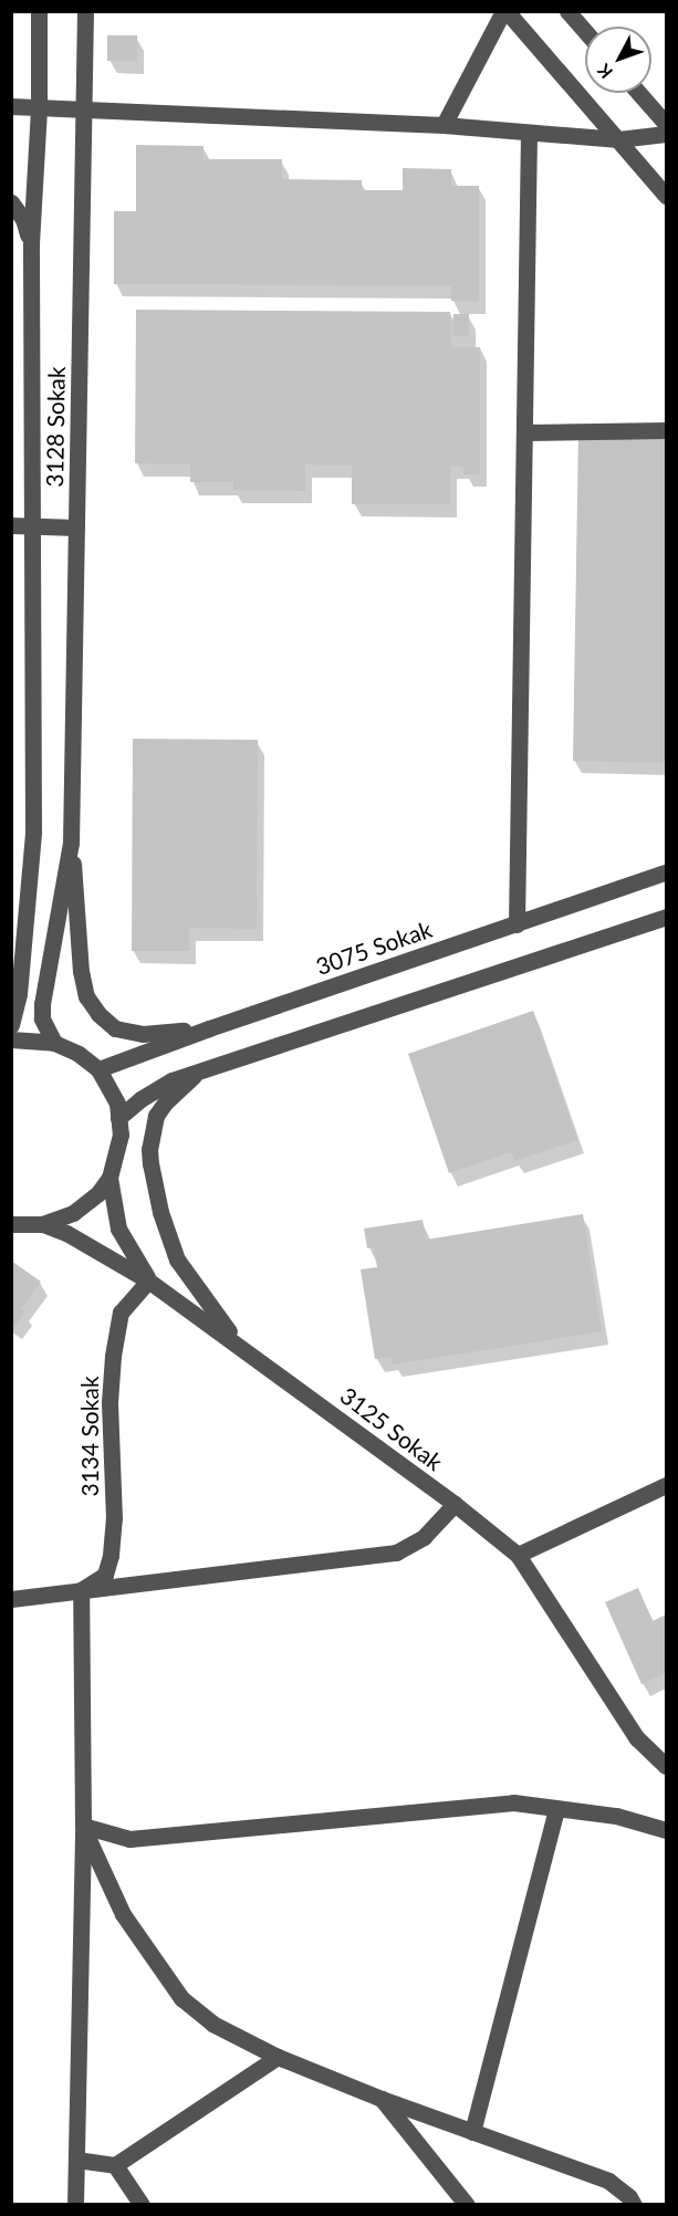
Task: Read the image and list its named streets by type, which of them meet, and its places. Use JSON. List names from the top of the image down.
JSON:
{
  "streets": {
    "street": [
      "3128 Sokak",
      "3075 Sokak",
      "3125 Sokak",
      "3134 Sokak"
    ]
  },
  "crossings": [
    ["3128 Sokak", "3075 Sokak"],
    ["3125 Sokak", "3134 Sokak"]
  ],
  "north": "bottom left"
}
